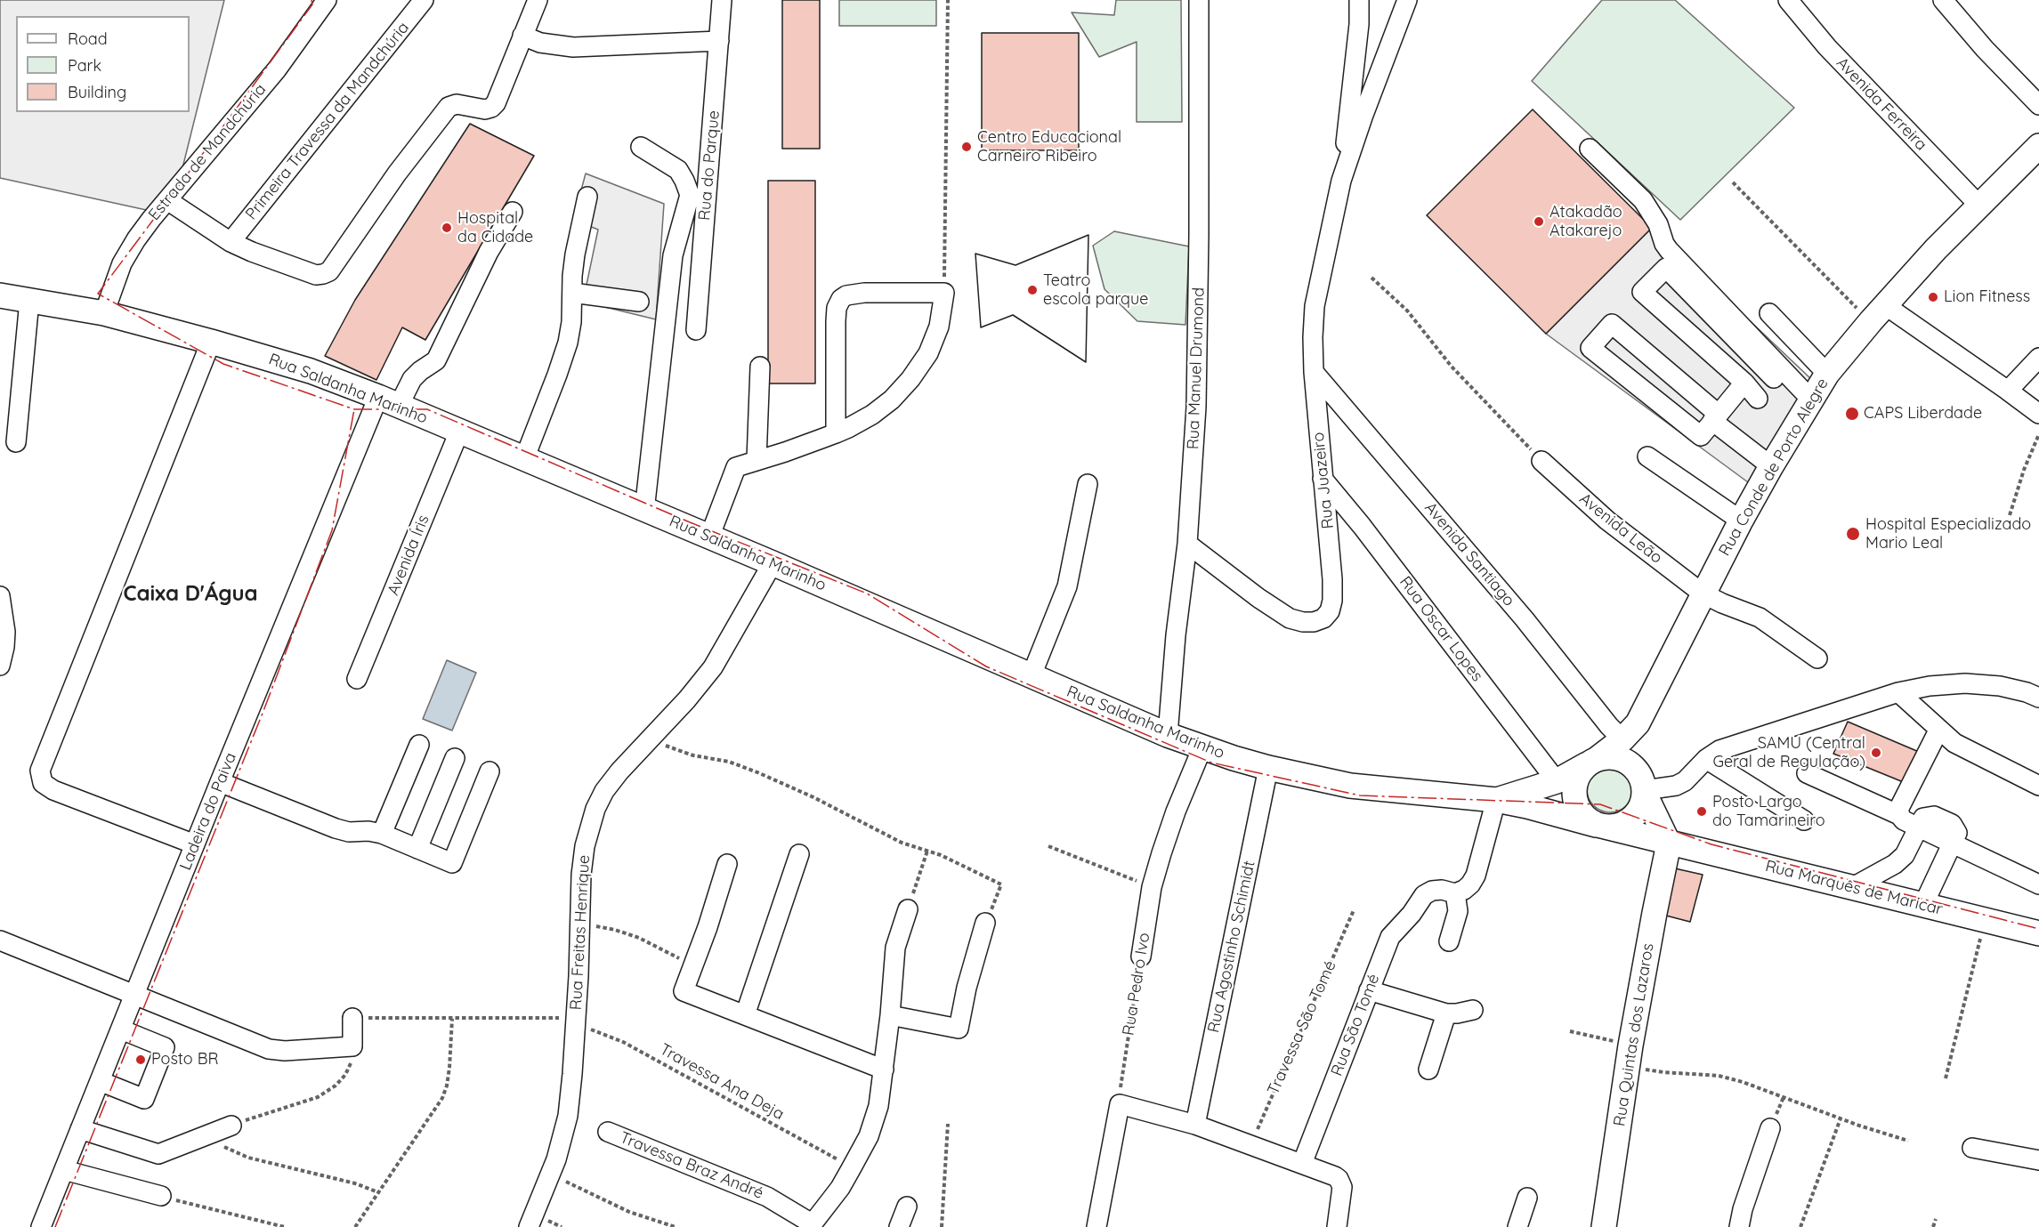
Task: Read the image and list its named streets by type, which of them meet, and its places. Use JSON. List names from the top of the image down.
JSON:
{
  "streets": {
    "main road": [
      "Rua Saldanha Marinho",
      "Rua Conde de Porto Alegre",
      "Rua Marquês de Maricar",
      "Rua Quintas dos Lazaros"
    ],
    "street": [
      "Avenida Ferreira",
      "Primeira Travessa da Mandchúria",
      "Estrada de Mandchúria",
      "Rua do Parque",
      "Rua Manuel Drumond",
      "Rua Juazeiro",
      "Avenida Leão",
      "Avenida Santiago",
      "Avenida Íris",
      "Rua Oscar Lopes",
      "Ladeira do Paiva",
      "Rua Freitas Henrique",
      "Rua Agostinho Schimidt",
      "Rua Pedro Ivo",
      "Rua Sāo Tomé",
      "Travessa Braz André"
    ],
    "path": ["Travessa São Tomé", "Travessa Ana Deja"]
  },
  "crossings": [
    ["Avenida Ferreira", "Rua Conde de Porto Alegre"],
    ["Estrada de Mandchúria", "Rua Saldanha Marinho"],
    ["Rua Manuel Drumond", "Rua Saldanha Marinho"],
    ["Rua Manuel Drumond", "Rua Juazeiro"],
    ["Rua Saldanha Marinho", "Rua Conde de Porto Alegre"],
    ["Rua Saldanha Marinho", "Avenida Íris"],
    ["Rua Saldanha Marinho", "Rua Oscar Lopes"],
    ["Rua Saldanha Marinho", "Ladeira do Paiva"],
    ["Rua Saldanha Marinho", "Rua Marquês de Maricar"],
    ["Rua Saldanha Marinho", "Rua Freitas Henrique"],
    ["Rua Saldanha Marinho", "Rua Agostinho Schimidt"],
    ["Rua Saldanha Marinho", "Rua Pedro Ivo"],
    ["Rua Conde de Porto Alegre", "Avenida Leão"],
    ["Rua Conde de Porto Alegre", "Avenida Santiago"],
    ["Rua Juazeiro", "Avenida Santiago"],
    ["Rua Juazeiro", "Rua Oscar Lopes"],
    ["Rua Marquês de Maricar", "Rua Quintas dos Lazaros"],
    ["Rua Freitas Henrique", "Travessa Ana Deja"]
  ],
  "districts": ["Caixa D'Água"],
  "places": [
    "Centro Educacional Carneiro Ribeiro",
    "Atakadão Atakarejo",
    "Hospital da Cidade",
    "Teatro escola parque",
    "Lion Fitness",
    "CAPS Liberdade",
    "Hospital Especializado Mario Leal",
    "SAMU (Central Geral de Regulação)",
    "Posto Largo do Tamarineiro",
    "Posto BR"
  ],
  "legend": ["Road", "Park", "Building"]
}
